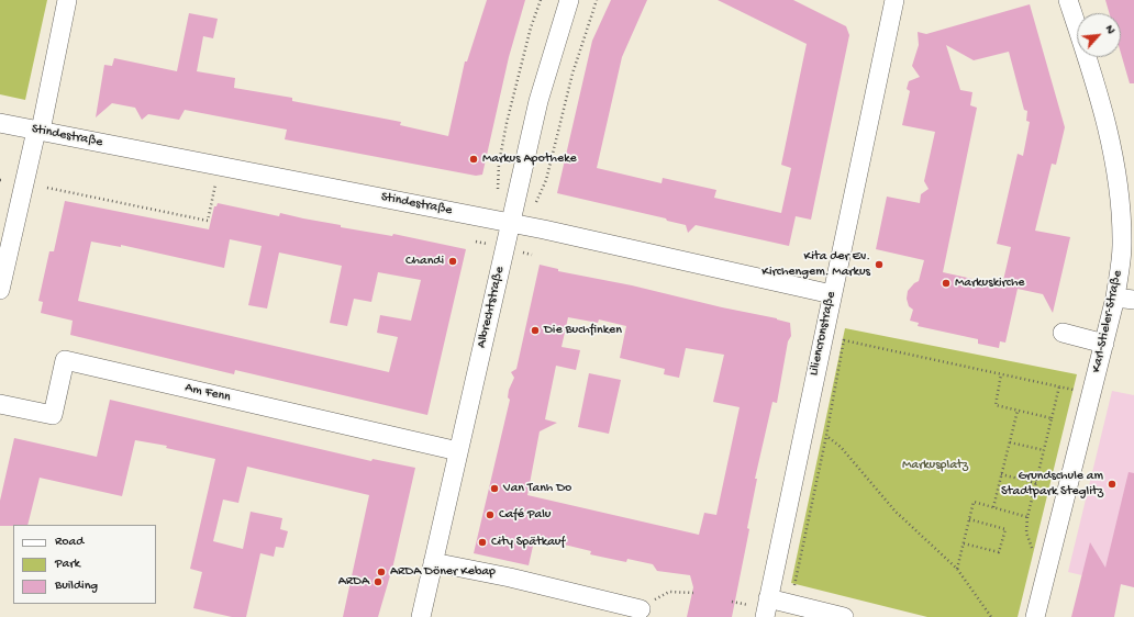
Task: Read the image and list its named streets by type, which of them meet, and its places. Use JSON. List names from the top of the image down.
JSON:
{
  "streets": {
    "street": [
      "Stindestraße",
      "Albrechtstraße",
      "Karl-Stieler-Straße",
      "Liliencronstraße",
      "Am Fenn"
    ]
  },
  "crossings": [
    ["Stindestraße", "Albrechtstraße"],
    ["Stindestraße", "Liliencronstraße"],
    ["Albrechtstraße", "Am Fenn"]
  ],
  "parks": ["Markusplatz"],
  "places": [
    "Markus Apotheke",
    "Chandi",
    "Kita der Ev. Kirchengem. Markus",
    "Markuskirche",
    "Die Buchfinken",
    "Grundschule am Stadtpark Steglitz",
    "Van Tanh Do",
    "Café Palu",
    "City Spätkauf",
    "ARDA Döner Kebap",
    "ARDA"
  ],
  "legend": ["Road", "Park", "Building"],
  "north": "top right"
}
